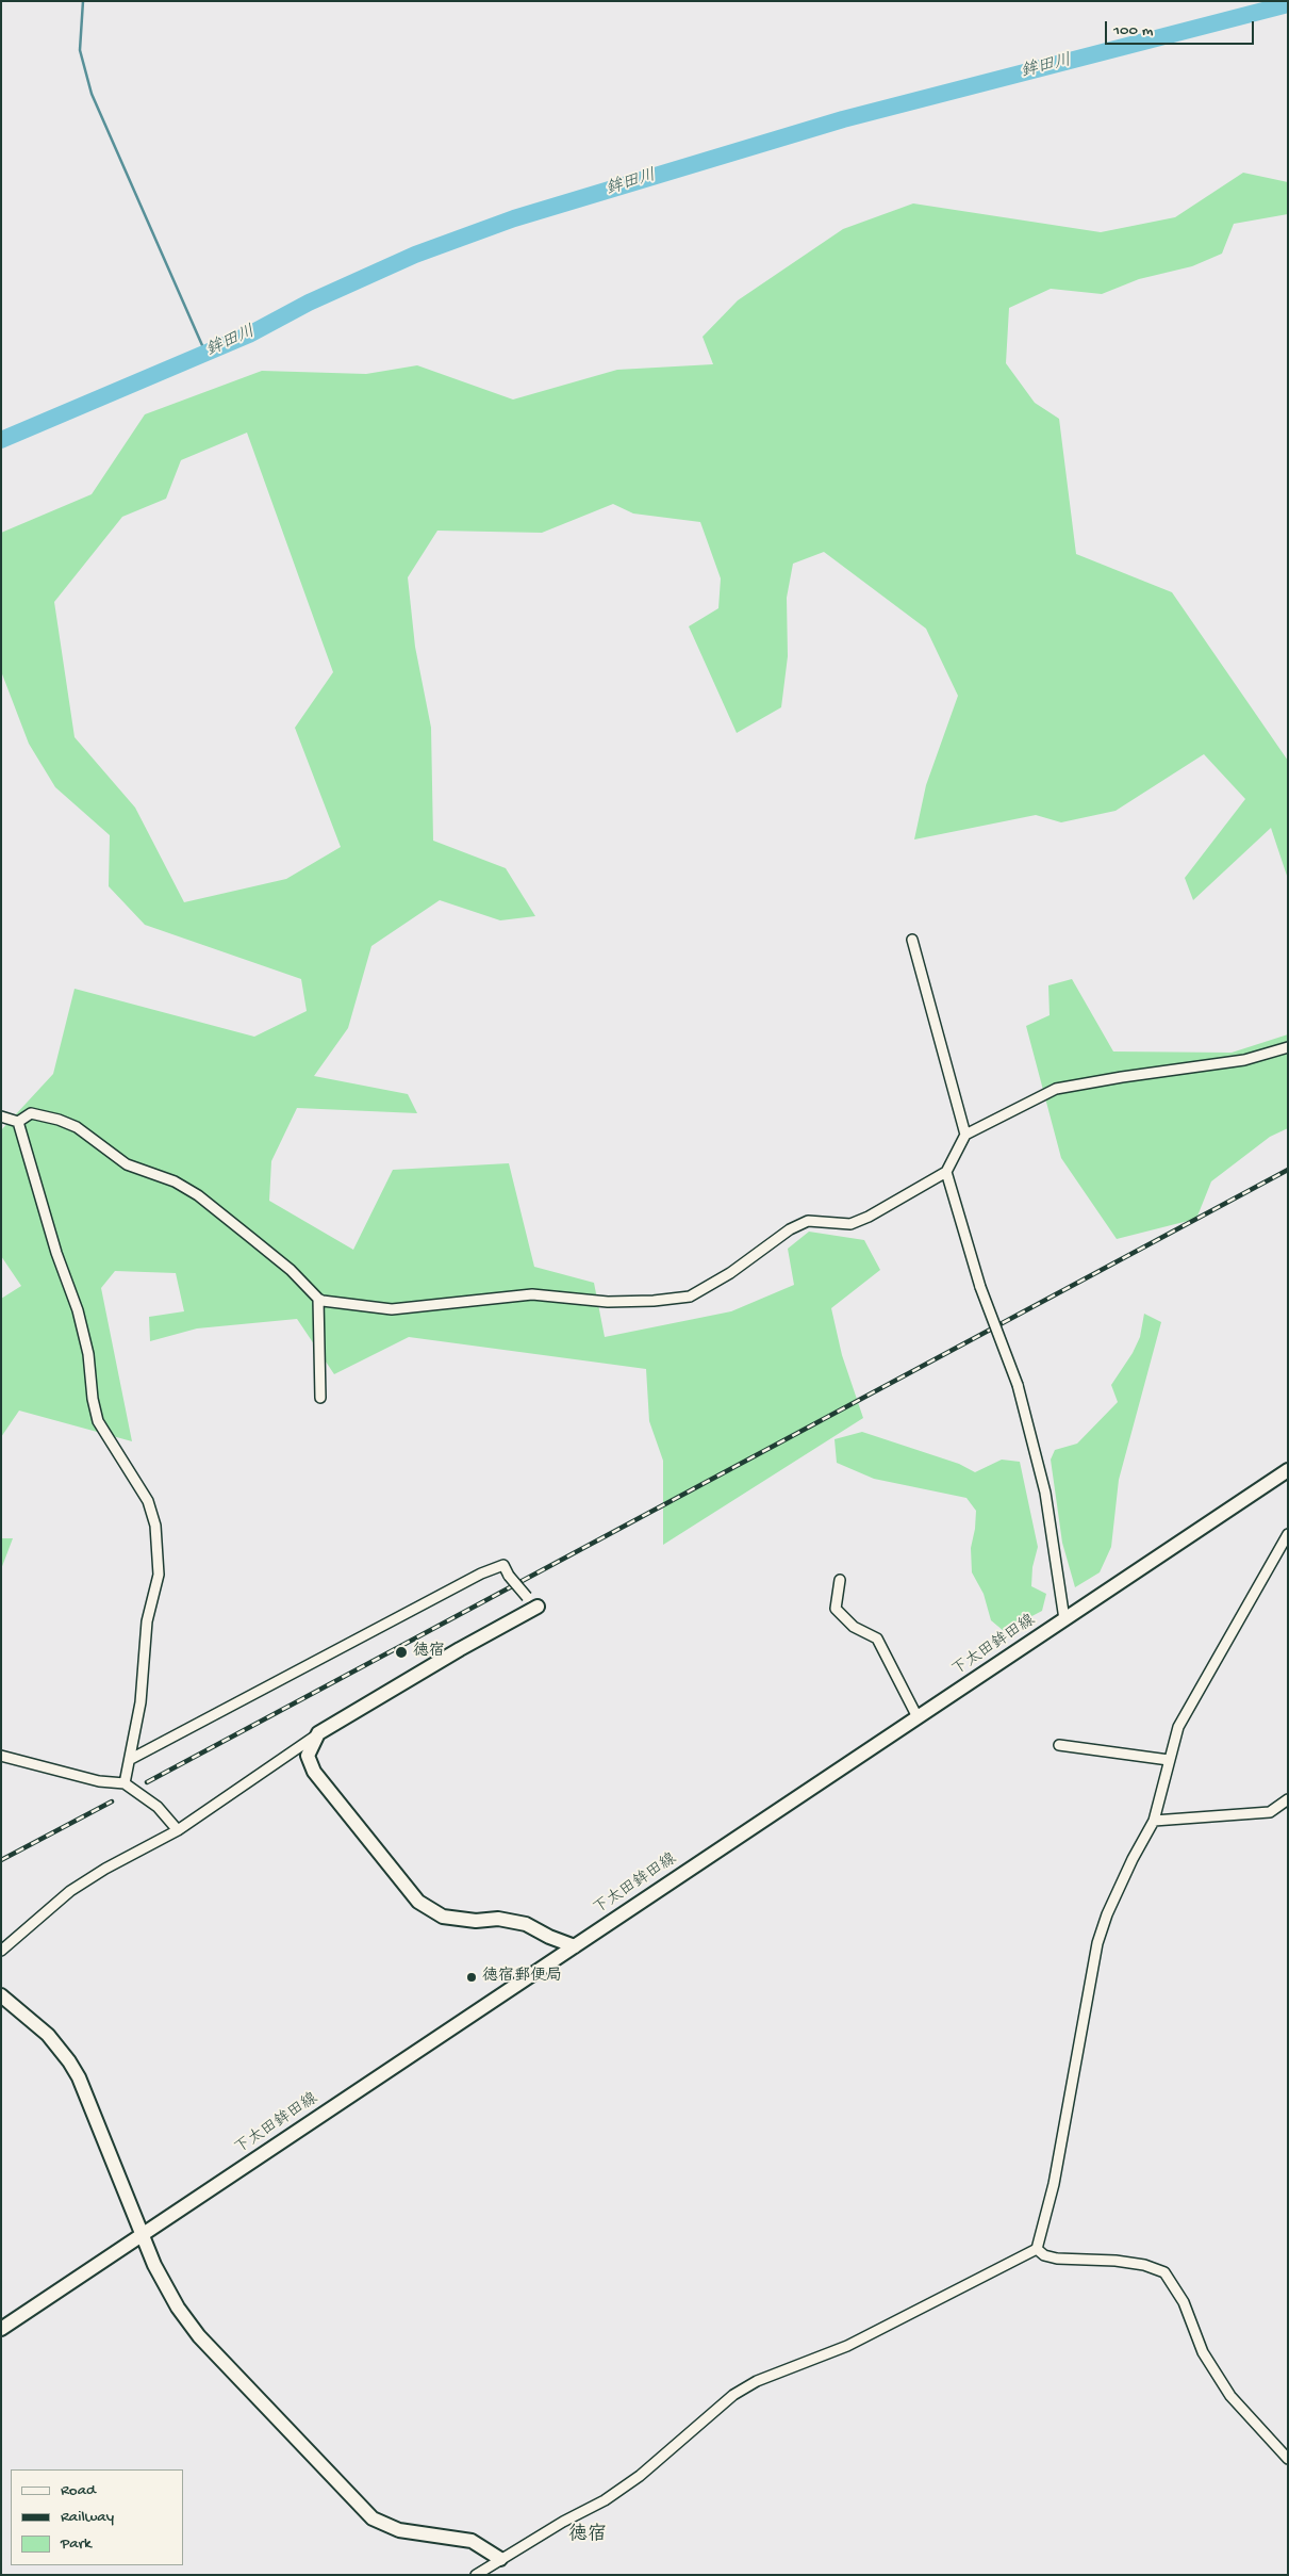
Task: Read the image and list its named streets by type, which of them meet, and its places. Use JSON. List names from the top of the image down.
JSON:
{
  "streets": {
    "main road": ["下太田鉾田線"]
  },
  "districts": ["徳宿"],
  "water": ["鉾田川"],
  "places": ["徳宿", "徳宿郵便局"],
  "legend": ["Road", "Railway", "Park"],
  "scale_bar": "100 m"
}
